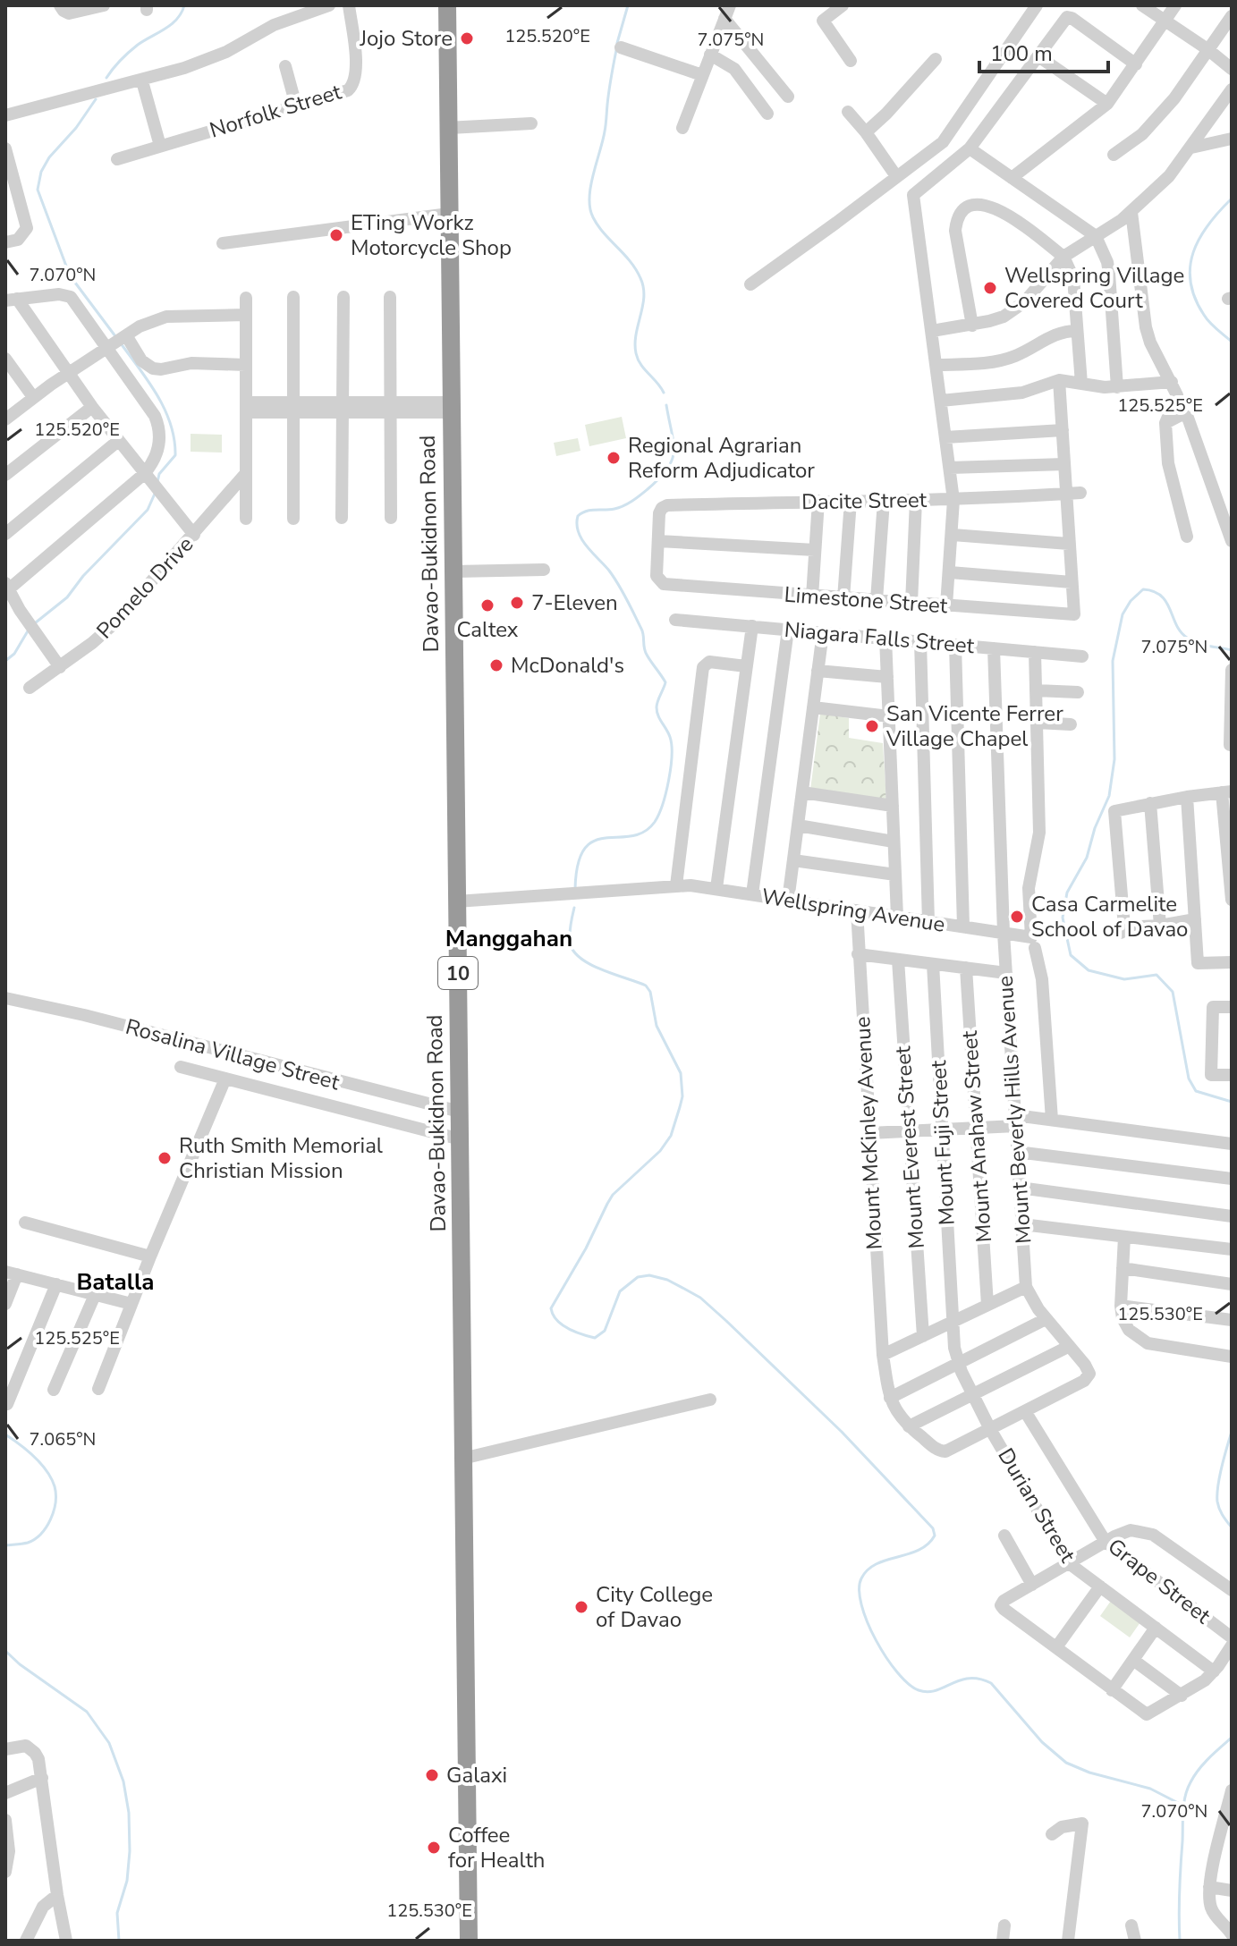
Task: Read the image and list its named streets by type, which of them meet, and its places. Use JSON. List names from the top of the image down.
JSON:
{
  "streets": {
    "highway": ["Davao-Bukidnon Road", "10"],
    "street": [
      "Norfolk Street",
      "Dacite Street",
      "Pomelo Drive",
      "Limestone Street",
      "Niagara Falls Street",
      "Wellspring Avenue",
      "Rosalina Village Street",
      "Mount Beverly Hills Avenue",
      "Mount McKinley Avenue",
      "Mount Anahaw Street",
      "Mount Fuji Street",
      "Mount Everest Street",
      "Durian Street",
      "Grape Street"
    ]
  },
  "crossings": [
    ["Dacite Street", "Limestone Street"],
    ["Davao-Bukidnon Road", "Wellspring Avenue"],
    ["Davao-Bukidnon Road", "Rosalina Village Street"],
    ["Niagara Falls Street", "Mount Beverly Hills Avenue"],
    ["Wellspring Avenue", "Mount Beverly Hills Avenue"],
    ["Wellspring Avenue", "Mount McKinley Avenue"],
    ["Mount Fuji Street", "Durian Street"]
  ],
  "districts": ["Manggahan", "Batalla"],
  "places": [
    "Jojo Store",
    "ETing Workz Motorcycle Shop",
    "Wellspring Village Covered Court",
    "Regional Agrarian Reform Adjudicator",
    "7-Eleven",
    "Caltex",
    "McDonald's",
    "San Vicente Ferrer Village Chapel",
    "Casa Carmelite School of Davao",
    "Ruth Smith Memorial Christian Mission",
    "City College of Davao",
    "Galaxi",
    "Coffee for Health"
  ],
  "scale_bar": "100 m",
  "coordinates": [
    "125.520°E",
    "7.075°N",
    "7.070°N",
    "125.525°E",
    "125.530°E",
    "7.065°N"
  ]
}
